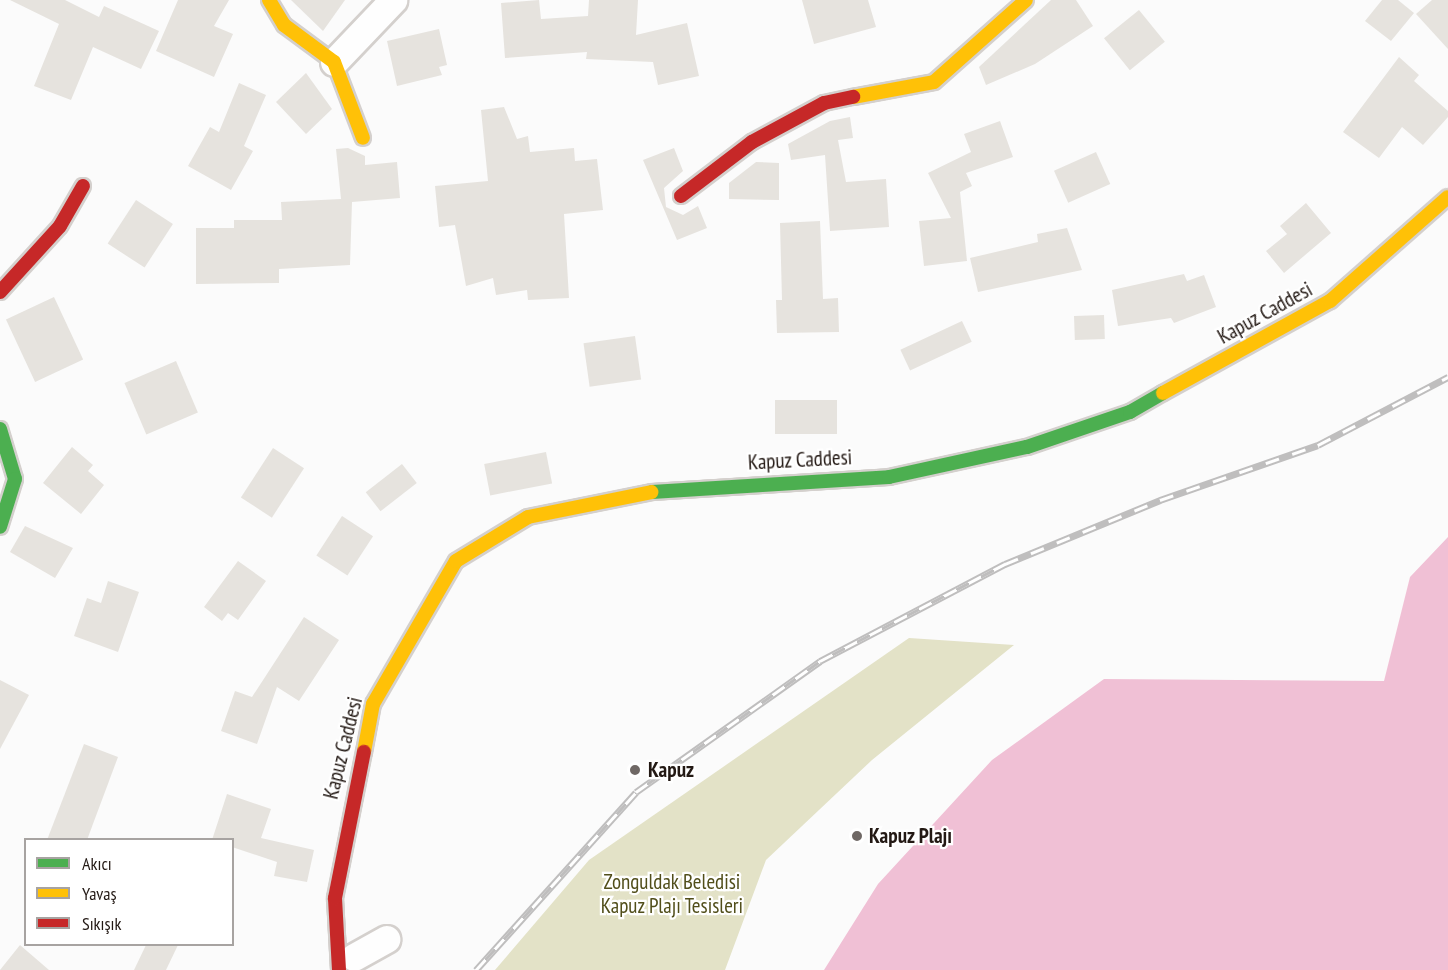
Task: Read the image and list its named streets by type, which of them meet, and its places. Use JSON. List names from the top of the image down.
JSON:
{
  "streets": {
    "main road": ["Kapuz Caddesi"]
  },
  "parks": ["Zonguldak Beledisi Kapuz Plajı Tesisleri"],
  "places": ["Kapuz", "Kapuz Plajı"],
  "legend": ["Akıcı", "Yavaş", "Sıkışık"]
}
